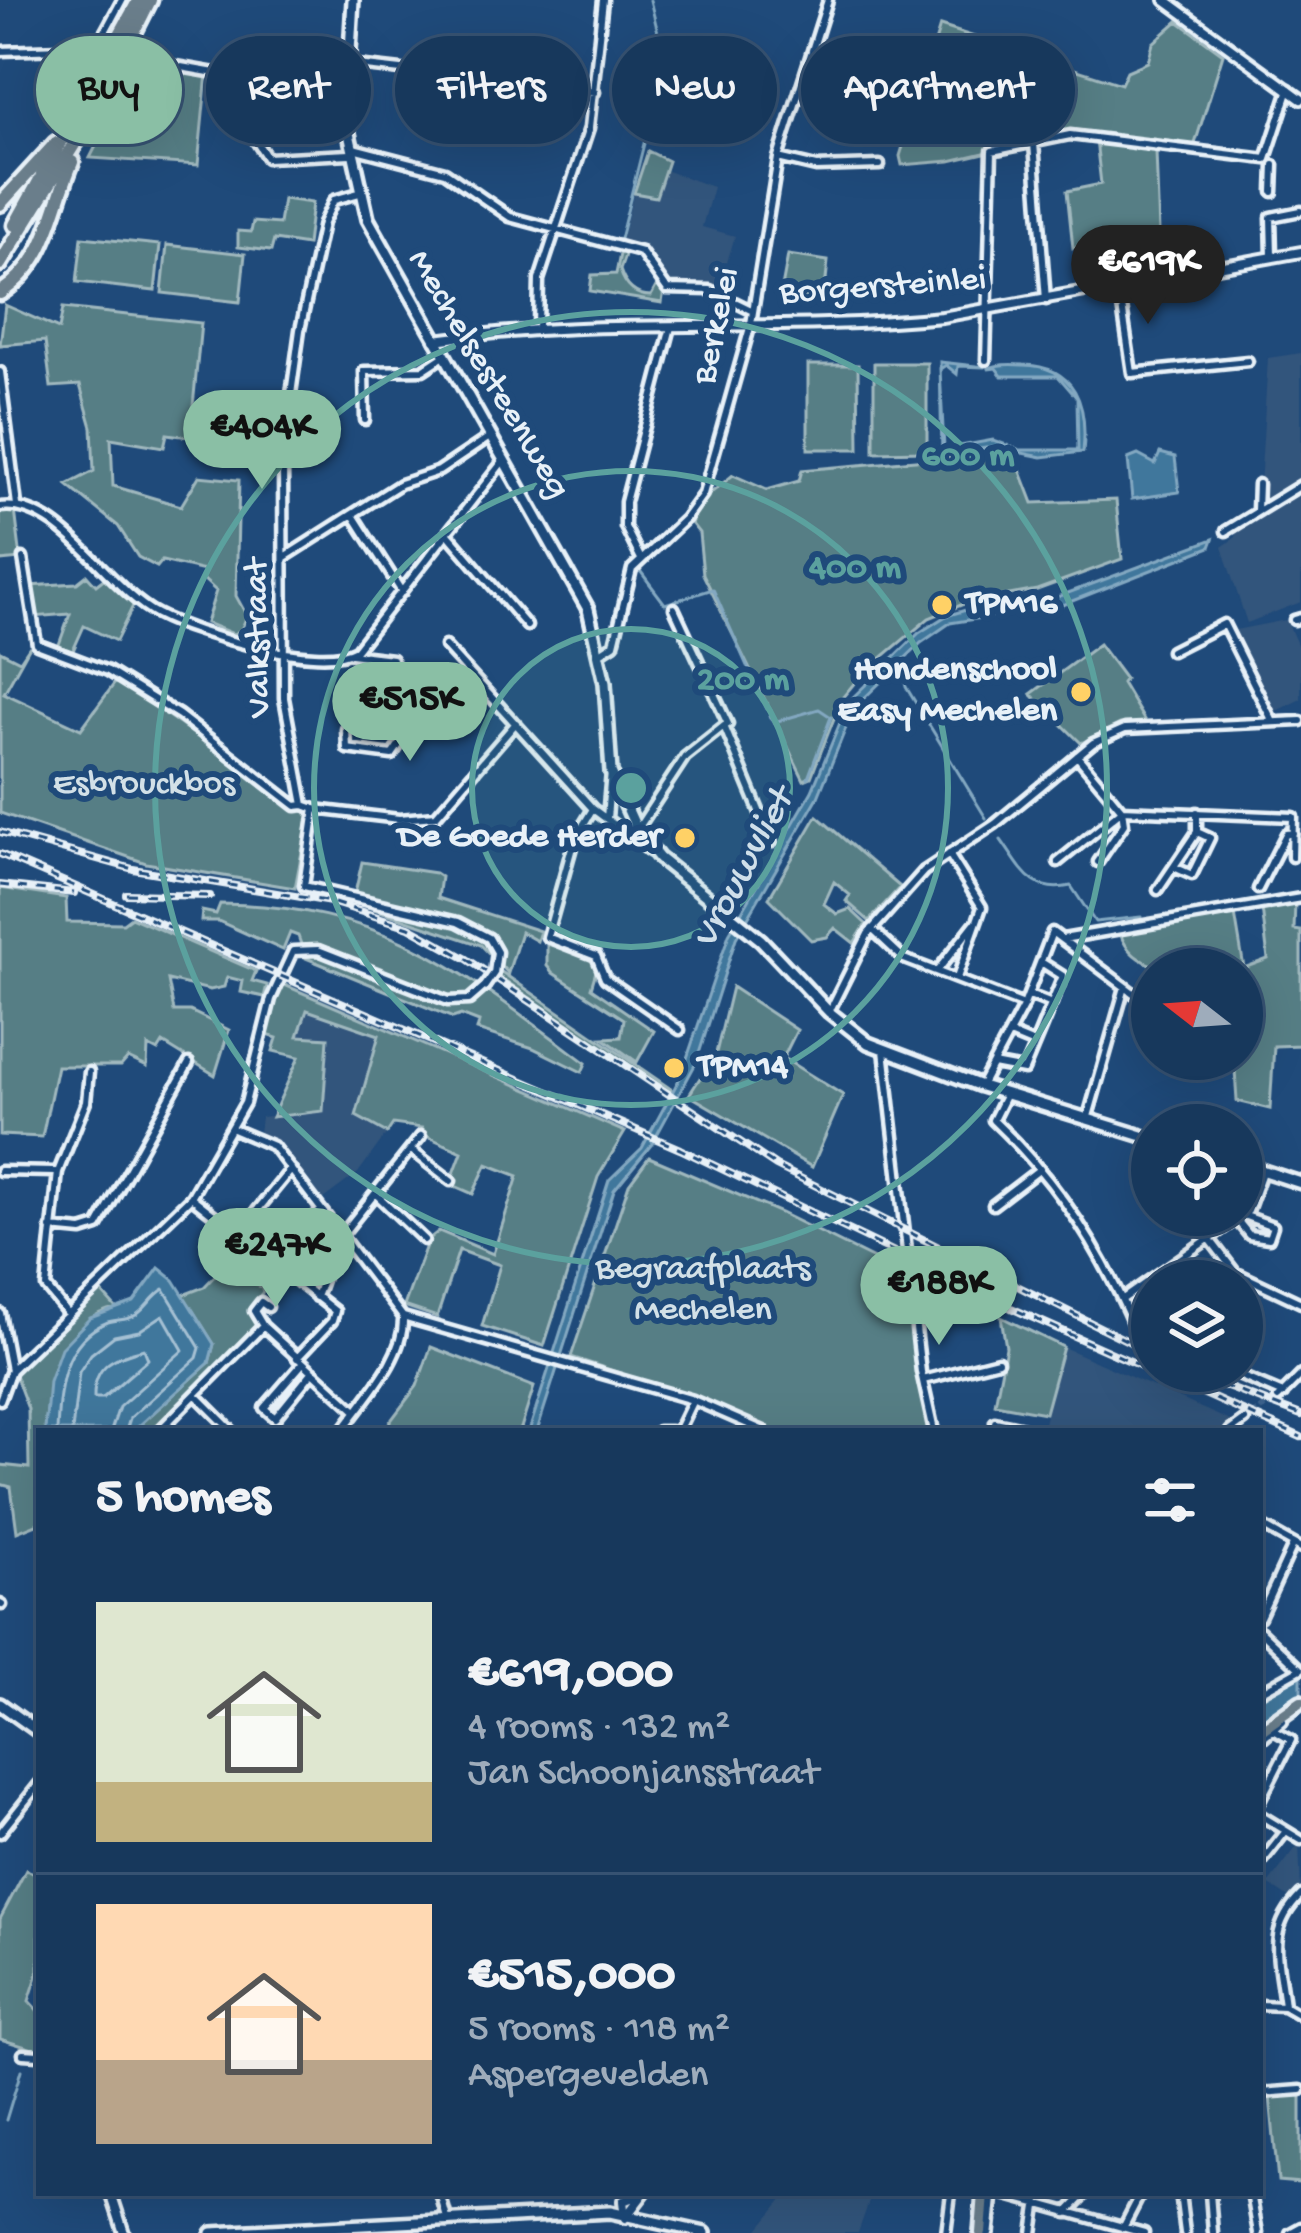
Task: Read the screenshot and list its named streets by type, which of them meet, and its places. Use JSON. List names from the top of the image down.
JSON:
{
  "streets": {
    "main road": ["Mechelsesteenweg"],
    "street": ["Borgersteinlei", "Berkelei", "Valkstraat"]
  },
  "crossings": [
    ["Borgersteinlei", "Berkelei"],
    ["Borgersteinlei", "Mechelsesteenweg"],
    ["Berkelei", "Mechelsesteenweg"],
    ["Mechelsesteenweg", "Valkstraat"]
  ],
  "water": ["Vrouwvliet"],
  "parks": ["Esbrouckbos", "Begraafplaats Mechelen"],
  "places": [
    "TPM16",
    "Hondenschool Easy Mechelen",
    "De Goede Herder",
    "TPM14"
  ],
  "north": "left",
  "page": {
    "chip": [
      "Buy",
      "Rent",
      "Filters",
      "New",
      "Apartment"
    ],
    "price": [
      "€619K",
      "€404K",
      "€515K",
      "€247K",
      "€188K"
    ],
    "heading": "5 homes",
    "list": [
      {
        "name": "€619,000",
        "note": "4 rooms · 132 m² · Jan Schoonjansstraat"
      },
      {
        "name": "€515,000",
        "note": "5 rooms · 118 m² · Aspergevelden"
      }
    ]
  },
  "rings": ["600 m", "400 m", "200 m"]
}
